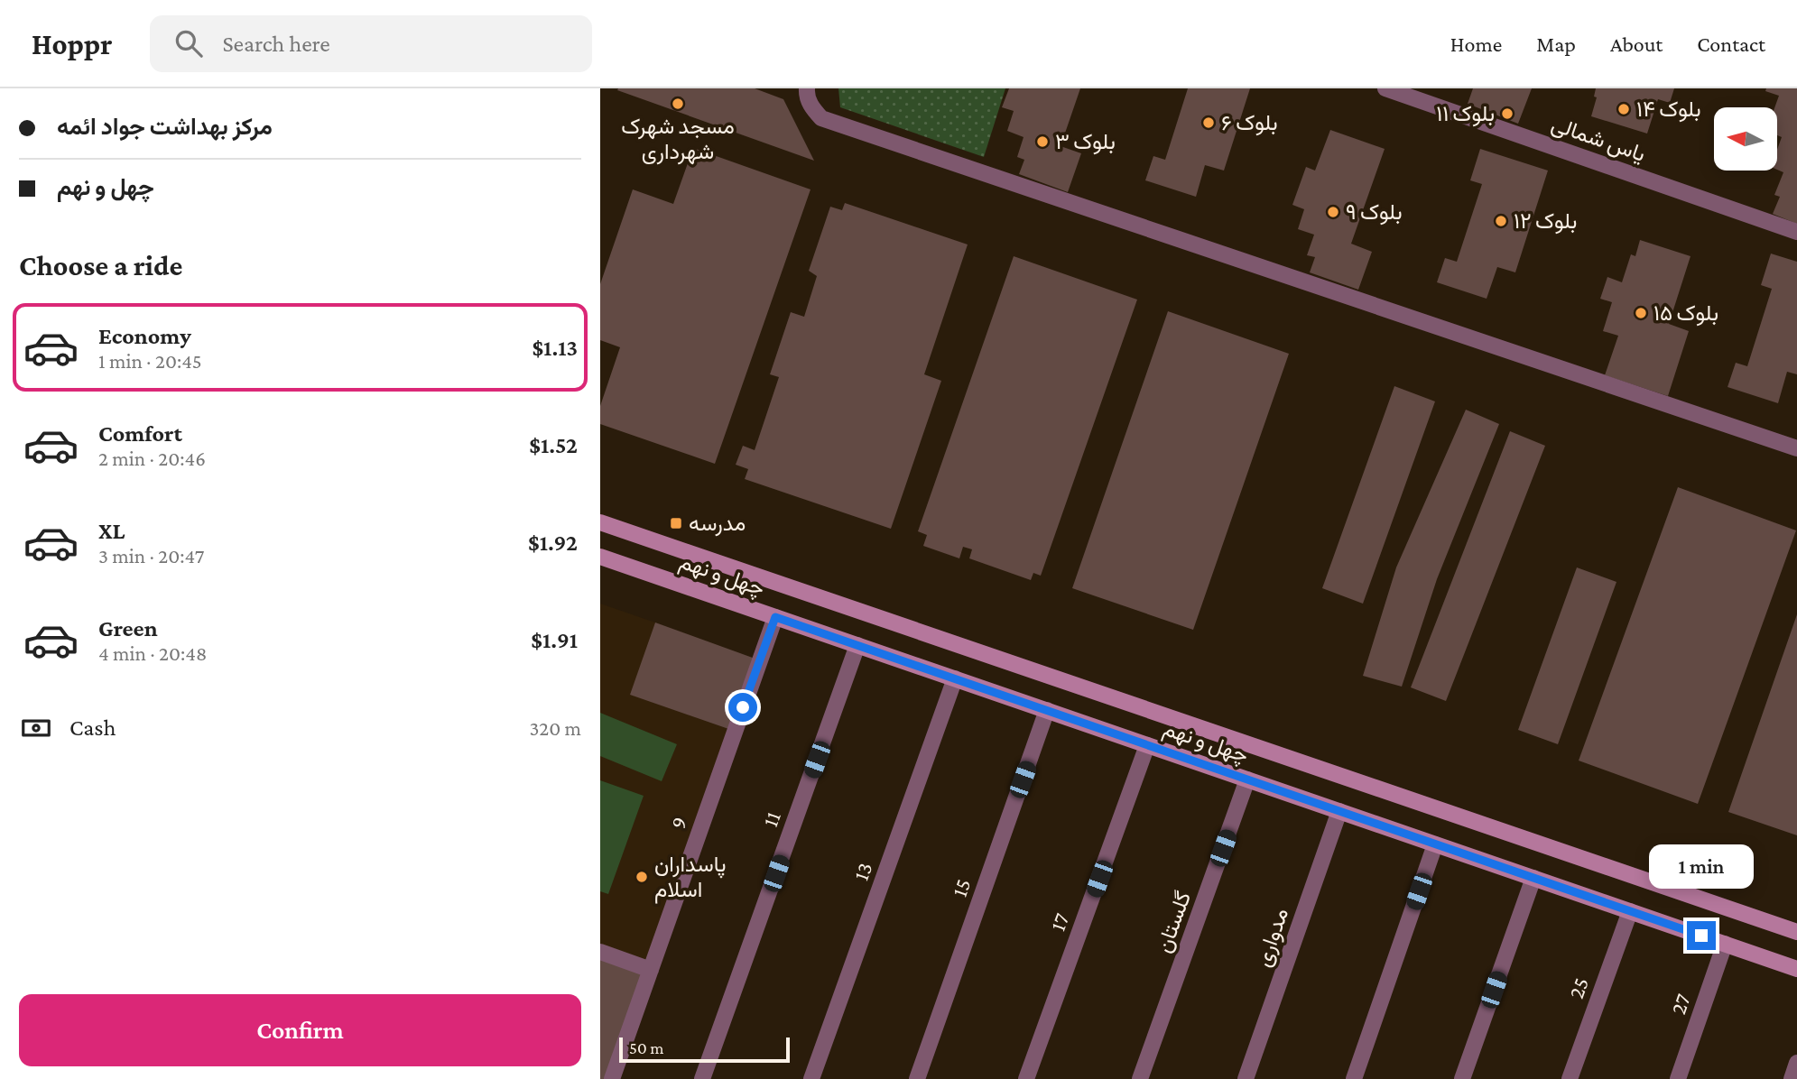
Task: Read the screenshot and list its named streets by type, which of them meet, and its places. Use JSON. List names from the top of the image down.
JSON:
{
  "streets": {
    "street": [
      "یاس شمالی",
      "چهل و نهم",
      "11",
      "9",
      "13",
      "15",
      "17",
      "گلستان",
      "مدواری",
      "25",
      "27"
    ]
  },
  "crossings": [
    ["چهل و نهم", "11"],
    ["چهل و نهم", "9"],
    ["چهل و نهم", "13"],
    ["چهل و نهم", "15"],
    ["چهل و نهم", "17"],
    ["چهل و نهم", "گلستان"],
    ["چهل و نهم", "مدواری"],
    ["چهل و نهم", "25"],
    ["چهل و نهم", "27"]
  ],
  "places": {
    "other": [
      "مسجد شهرک شهرداری",
      "بلوک ۱۴",
      "بلوک ۱۱",
      "بلوک ۶",
      "بلوک ۳",
      "بلوک ۹",
      "بلوک ۱۲",
      "بلوک ۱۵",
      "پاسداران اسلام"
    ],
    "transit": ["مدرسه"]
  },
  "scale_bar": "50 m",
  "north": "left",
  "page": {
    "header": "Hoppr",
    "search": "Search here",
    "nav": [
      "Home",
      "Map",
      "About",
      "Contact"
    ],
    "banner": ["مرکز بهداشت جواد ائمه", "چهل و نهم"],
    "heading": "Choose a ride",
    "list": [
      {
        "name": "Economy",
        "note": "1 min · 20:45",
        "value": "$1.13"
      },
      {
        "name": "Comfort",
        "note": "2 min · 20:46",
        "value": "$1.52"
      },
      {
        "name": "XL",
        "note": "3 min · 20:47",
        "value": "$1.92"
      },
      {
        "name": "Green",
        "note": "4 min · 20:48",
        "value": "$1.91"
      }
    ],
    "pay": ["Cash", "320 m"],
    "bubble": "1 min",
    "buttons": "Confirm",
    "scale": "50 m"
  }
}
